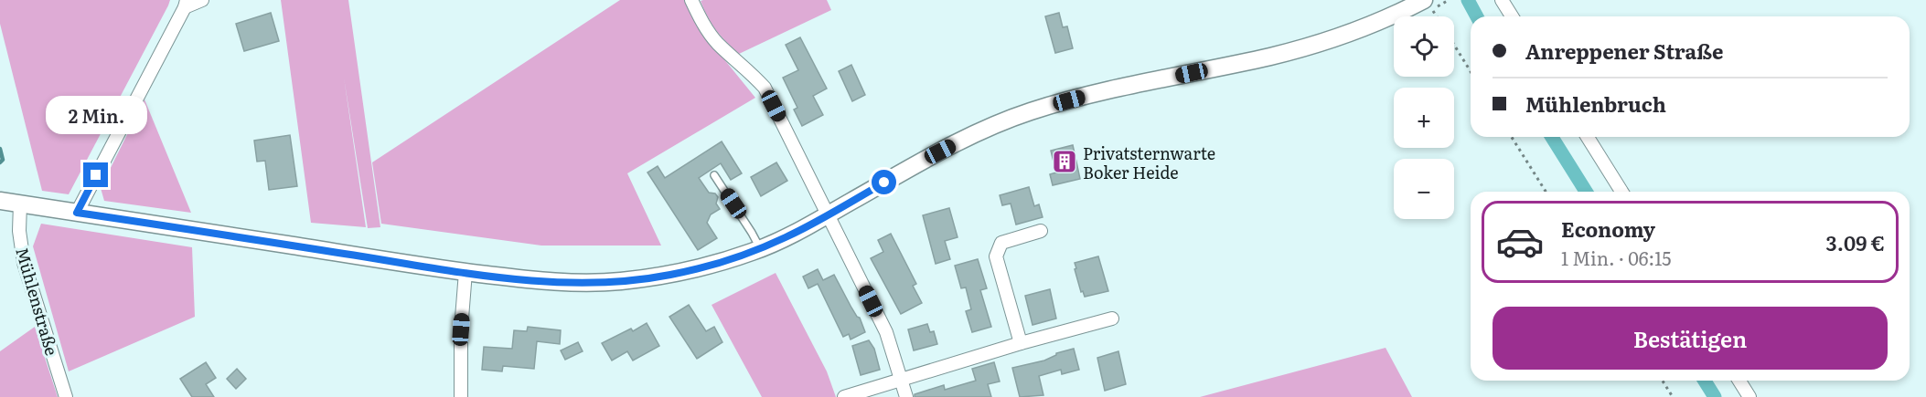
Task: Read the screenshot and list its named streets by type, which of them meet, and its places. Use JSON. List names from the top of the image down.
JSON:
{
  "streets": {
    "street": ["Mühlenstraße"]
  },
  "places": {
    "building": ["Privatsternwarte Boker Heide"]
  },
  "page": {
    "map_buttons": ["+", "−"],
    "banner": ["Anreppener Straße", "Mühlenbruch"],
    "bubble": "2 Min.",
    "list": [
      {
        "name": "Economy",
        "note": "1 Min. · 06:15",
        "value": "3.09 €"
      }
    ],
    "buttons": "Bestätigen"
  }
}
